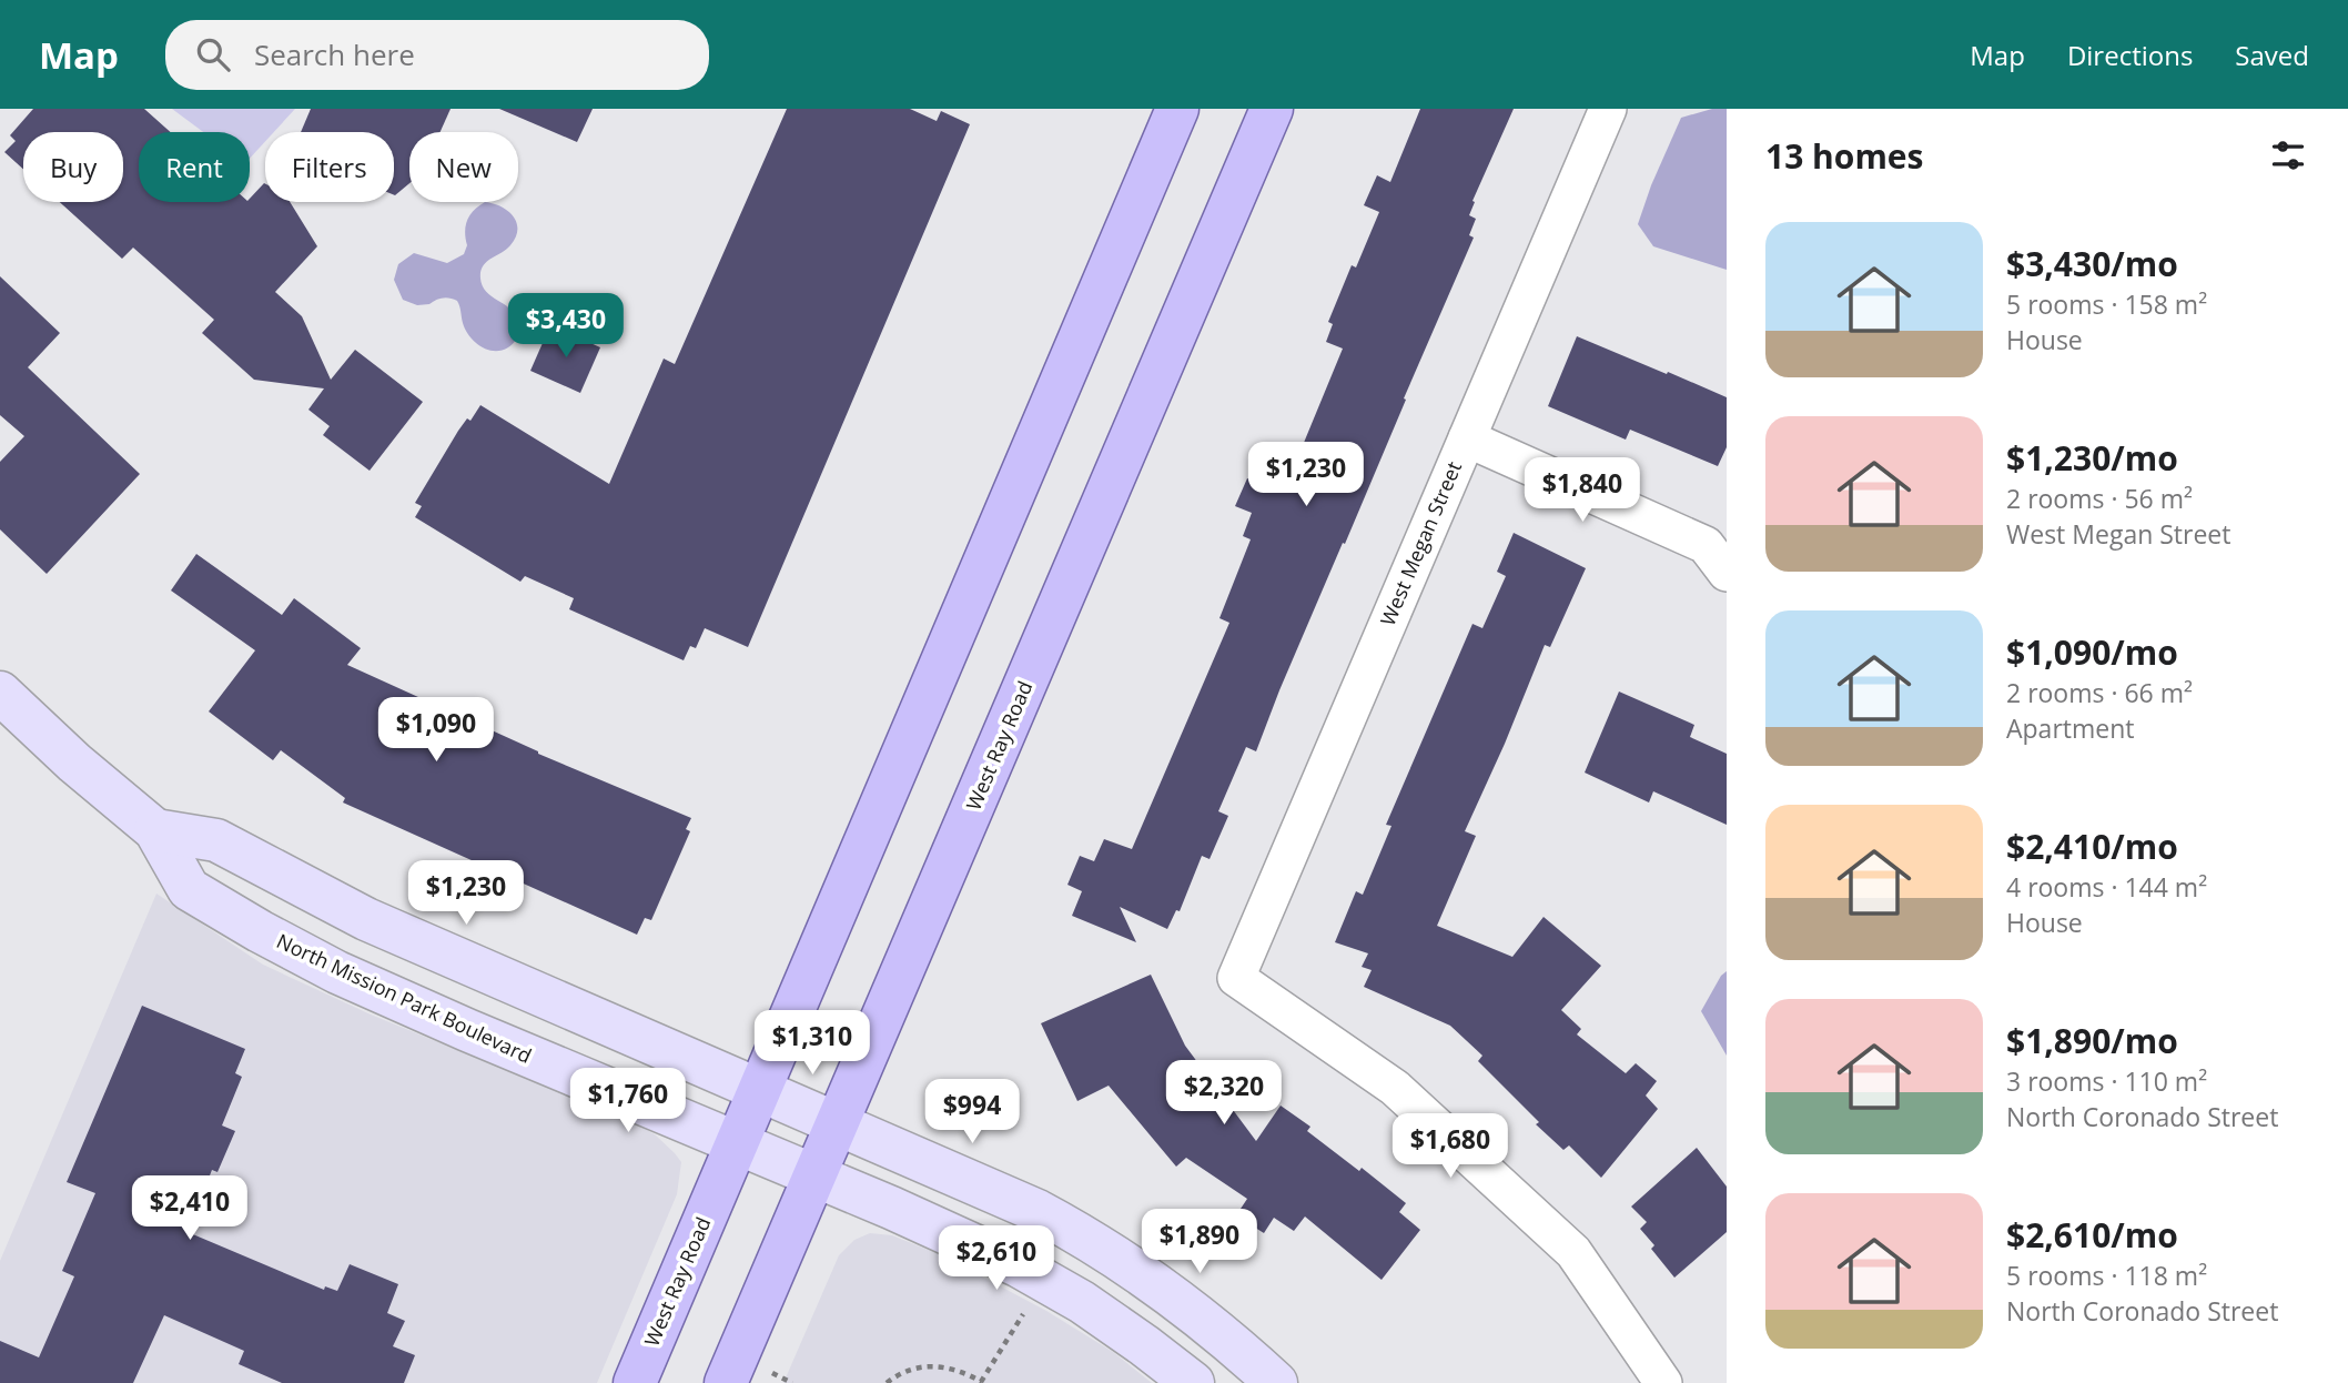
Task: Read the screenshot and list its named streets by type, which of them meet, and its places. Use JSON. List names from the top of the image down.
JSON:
{
  "streets": {
    "main road": ["West Ray Road"],
    "street": ["West Megan Street", "North Mission Park Boulevard"]
  },
  "crossings": [
    ["West Ray Road", "North Mission Park Boulevard"]
  ],
  "page": {
    "header": "Map",
    "search": "Search here",
    "nav": ["Map", "Directions", "Saved"],
    "heading": "13 homes",
    "chip": [
      "Buy",
      "Rent",
      "Filters",
      "New"
    ],
    "list": [
      {
        "name": "$3,430/mo",
        "note": "5 rooms · 158 m² · House"
      },
      {
        "name": "$1,230/mo",
        "note": "2 rooms · 56 m² · West Megan Street"
      },
      {
        "name": "$1,090/mo",
        "note": "2 rooms · 66 m² · Apartment"
      },
      {
        "name": "$2,410/mo",
        "note": "4 rooms · 144 m² · House"
      },
      {
        "name": "$1,890/mo",
        "note": "3 rooms · 110 m² · North Coronado Street"
      },
      {
        "name": "$2,610/mo",
        "note": "5 rooms · 118 m² · North Coronado Street"
      }
    ],
    "price": [
      "$3,430",
      "$1,230",
      "$1,840",
      "$1,090",
      "$1,230",
      "$1,310",
      "$2,320",
      "$1,760",
      "$994",
      "$1,680",
      "$2,410",
      "$1,890",
      "$2,610"
    ]
  }
}
